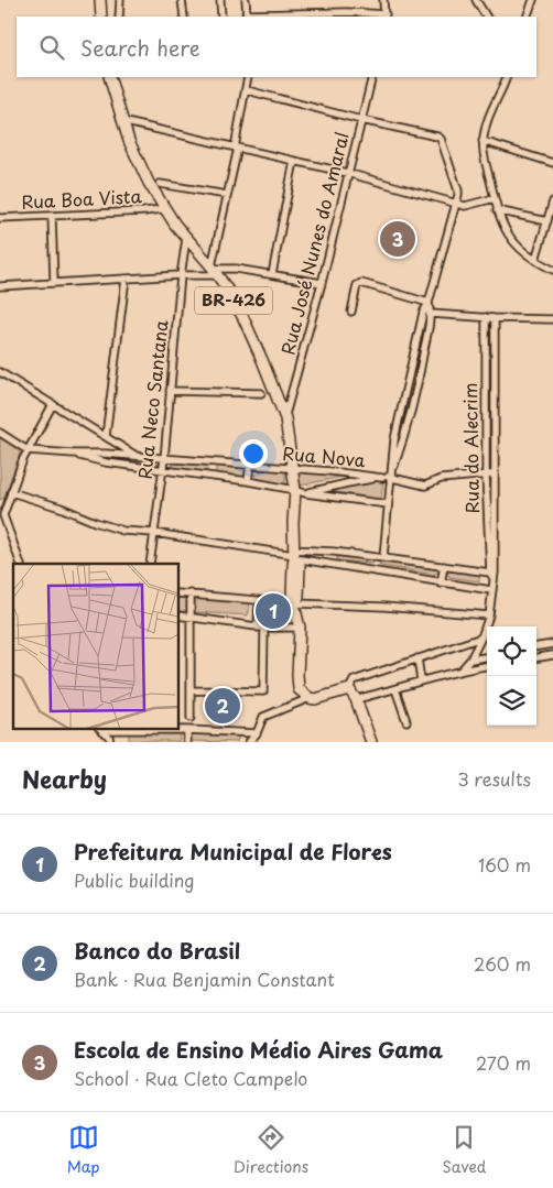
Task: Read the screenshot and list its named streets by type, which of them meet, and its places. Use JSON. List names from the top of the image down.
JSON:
{
  "streets": {
    "main road": ["BR-426"],
    "street": [
      "Rua Boa Vista",
      "Rua José Nunes do Amaral",
      "Rua Neco Santana",
      "Rua do Alecrim",
      "Rua Nova"
    ]
  },
  "crossings": [
    ["Rua Boa Vista", "BR-426"],
    ["Rua José Nunes do Amaral", "BR-426"],
    ["BR-426", "Rua Neco Santana"],
    ["BR-426", "Rua Nova"],
    ["Rua Neco Santana", "Rua Nova"],
    ["Rua do Alecrim", "Rua Nova"]
  ],
  "page": {
    "search": "Search here",
    "pins": ["3", "1", "2"],
    "heading": ["Nearby", "3 results"],
    "list": [
      {
        "mark": "1",
        "name": "Prefeitura Municipal de Flores",
        "note": "Public building",
        "value": "160 m"
      },
      {
        "mark": "2",
        "name": "Banco do Brasil",
        "note": "Bank · Rua Benjamin Constant",
        "value": "260 m"
      },
      {
        "mark": "3",
        "name": "Escola de Ensino Médio Aires Gama",
        "note": "School · Rua Cleto Campelo",
        "value": "270 m"
      }
    ],
    "nav": ["Map", "Directions", "Saved"]
  }
}
